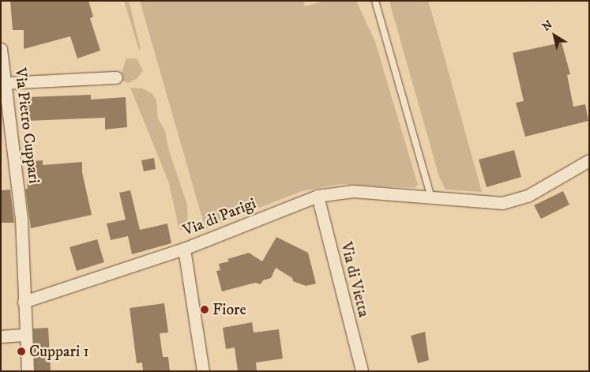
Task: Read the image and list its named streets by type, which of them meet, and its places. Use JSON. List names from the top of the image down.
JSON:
{
  "streets": {
    "street": ["Via Pietro Cuppari", "Via di Parigi", "Via di Vietta"]
  },
  "crossings": [
    ["Via Pietro Cuppari", "Via di Parigi"],
    ["Via di Parigi", "Via di Vietta"]
  ],
  "places": ["Fiore", "Cuppari 1"],
  "north": "top left"
}
